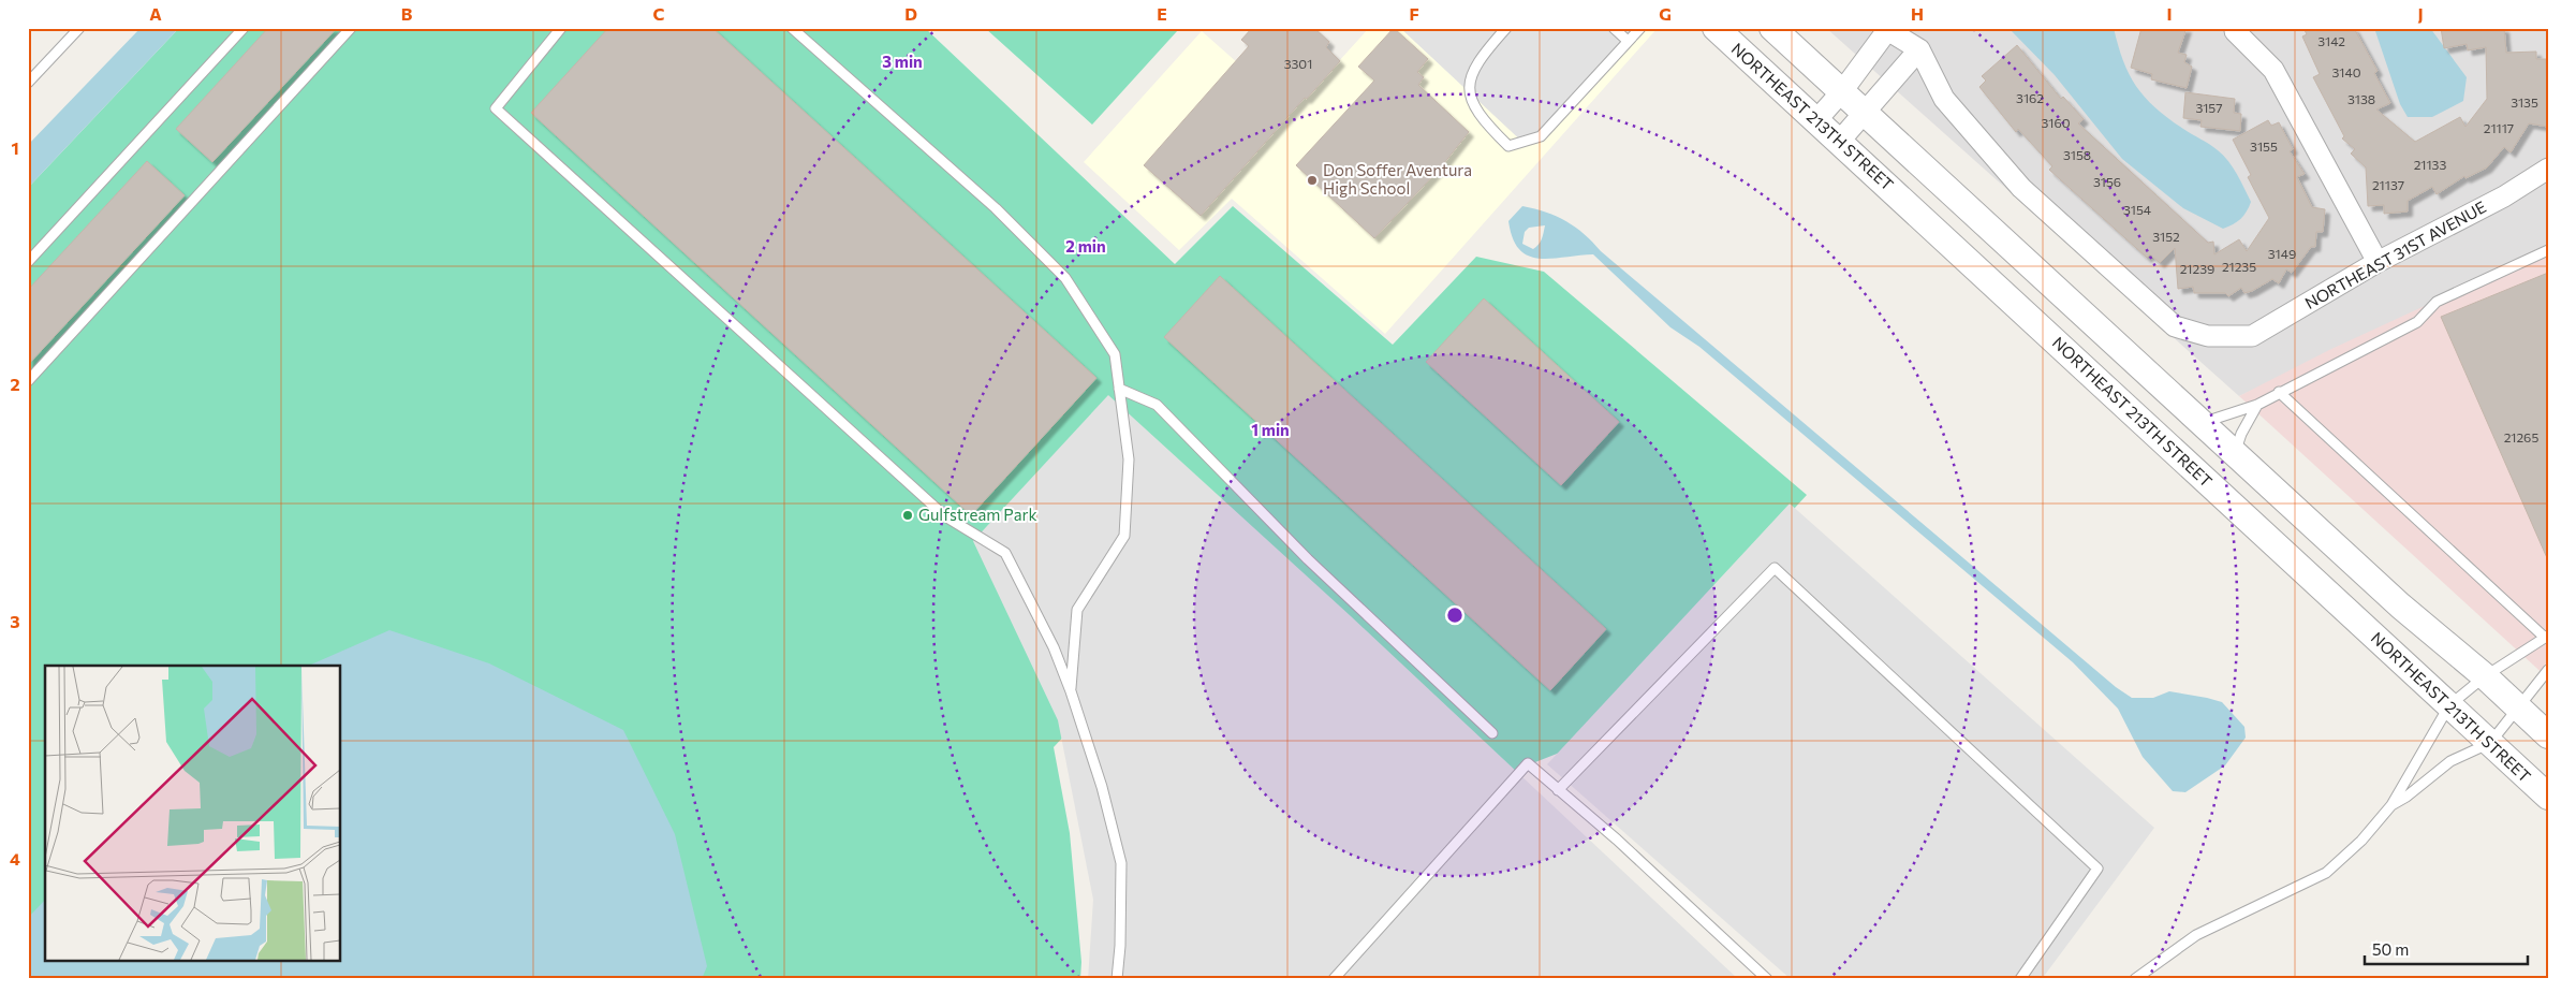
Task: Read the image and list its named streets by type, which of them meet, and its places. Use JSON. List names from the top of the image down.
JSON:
{
  "streets": {
    "street": ["NORTHEAST 213TH STREET", "NORTHEAST 31ST AVENUE"]
  },
  "places": ["Don Soffer Aventura High School", "Gulfstream Park"],
  "house_numbers": [
    "3142",
    "3301",
    "3140",
    "3162",
    "3138",
    "3135",
    "3157",
    "3160",
    "21117",
    "3155",
    "3158",
    "21133",
    "3156",
    "21137",
    "3154",
    "3152",
    "3149",
    "21235",
    "21239",
    "21265"
  ],
  "scale_bar": "50 m",
  "grid": {
    "columns": [
      "A",
      "B",
      "C",
      "D",
      "E",
      "F",
      "G",
      "H",
      "I",
      "J"
    ],
    "rows": [
      "1",
      "2",
      "3",
      "4"
    ]
  },
  "rings": ["3 min", "2 min", "1 min"]
}
